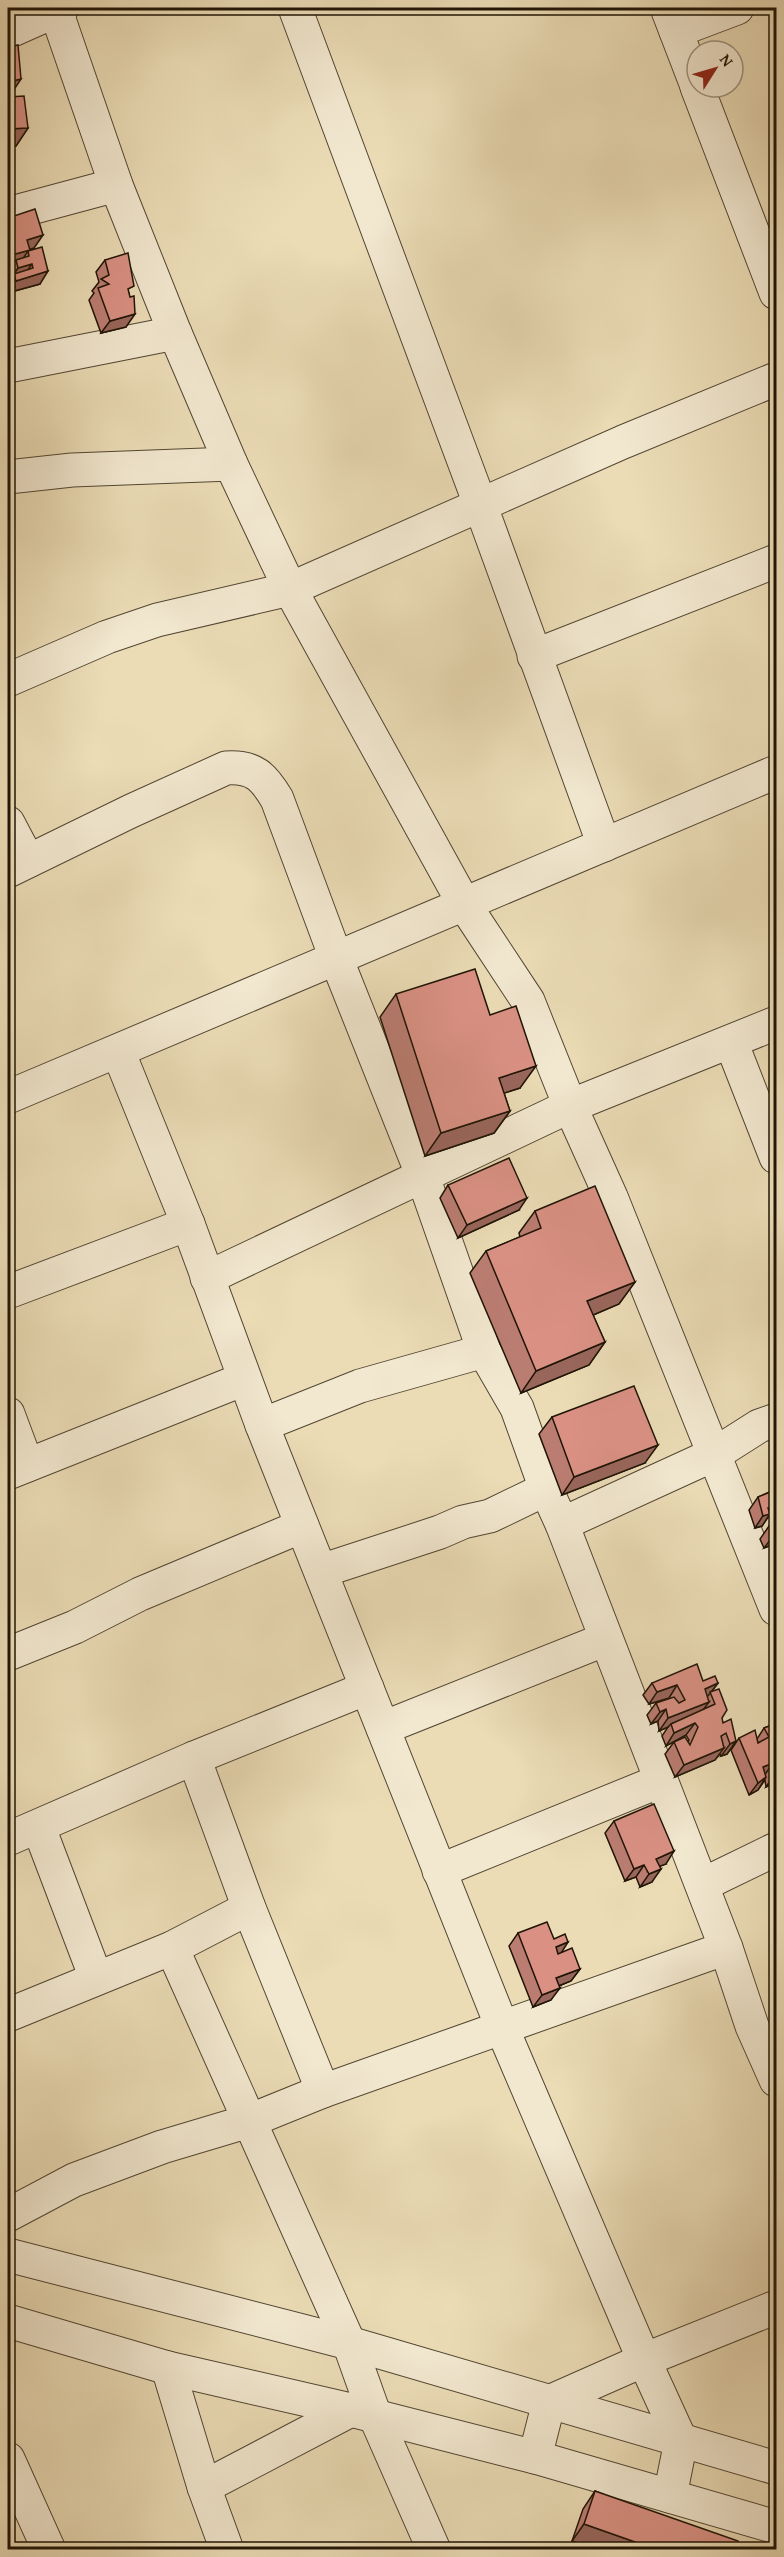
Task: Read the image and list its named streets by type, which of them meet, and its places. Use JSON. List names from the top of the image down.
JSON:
{
  "north": "top right"
}
